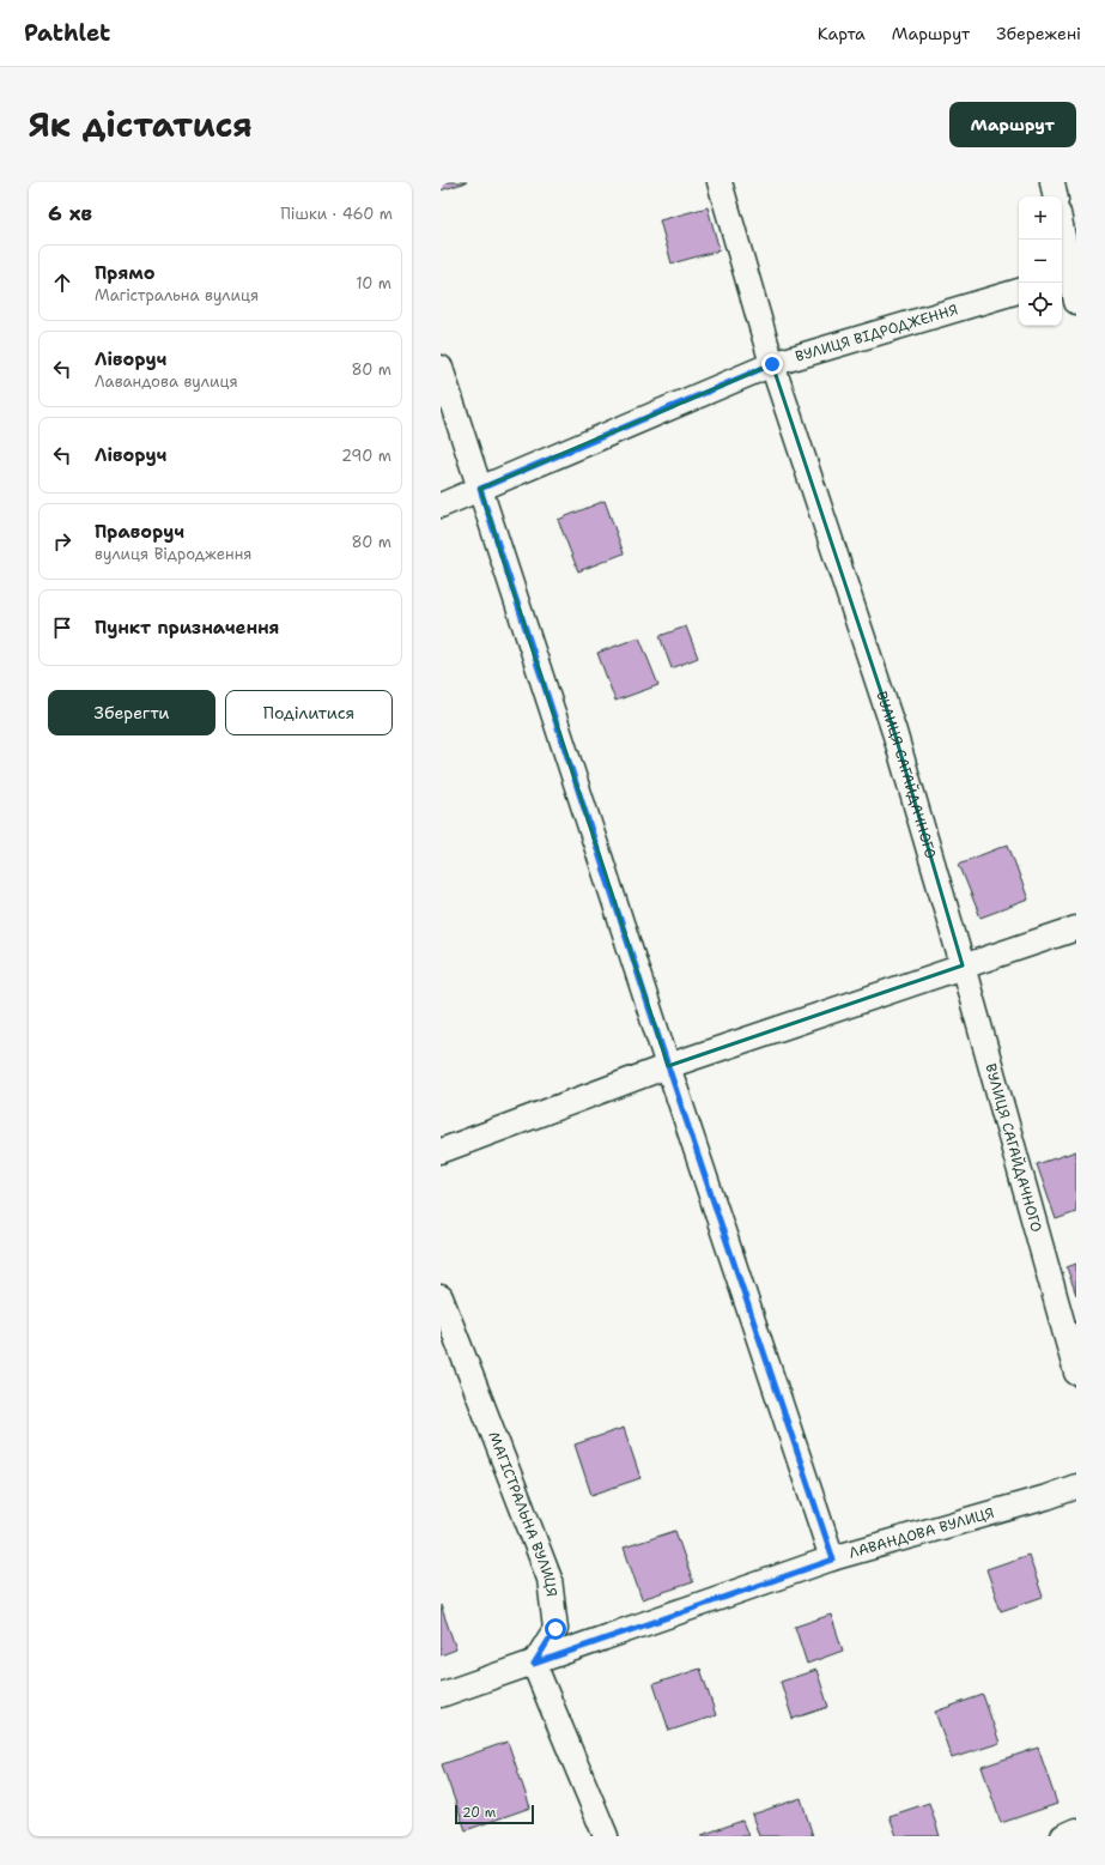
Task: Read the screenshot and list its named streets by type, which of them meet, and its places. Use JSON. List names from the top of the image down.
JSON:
{
  "streets": {
    "street": [
      "ВУЛИЦЯ ВІДРОДЖЕННЯ",
      "ВУЛИЦЯ САГАЙДАЧНОГО",
      "МАГІСТРАЛЬНА ВУЛИЦЯ",
      "ЛАВАНДОВА ВУЛИЦЯ"
    ]
  },
  "crossings": [
    ["ВУЛИЦЯ ВІДРОДЖЕННЯ", "ВУЛИЦЯ САГАЙДАЧНОГО"],
    ["МАГІСТРАЛЬНА ВУЛИЦЯ", "ЛАВАНДОВА ВУЛИЦЯ"]
  ],
  "scale_bar": "20 m",
  "page": {
    "header": "Pathlet",
    "nav": ["Карта", "Маршрут", "Збережені"],
    "title": "Як дістатися",
    "buttons": [
      "Маршрут",
      ["Зберегти", "Поділитися"]
    ],
    "heading": ["6 хв", "Пішки · 460 m"],
    "map_buttons": ["+", "−"],
    "list": [
      ["Прямо", "Магістральна вулиця", "10 m"],
      ["Ліворуч", "Лавандова вулиця", "80 m"],
      ["Ліворуч", "290 m"],
      ["Праворуч", "вулиця Відродження", "80 m"],
      "Пункт призначення"
    ],
    "scale": "20 m"
  }
}
